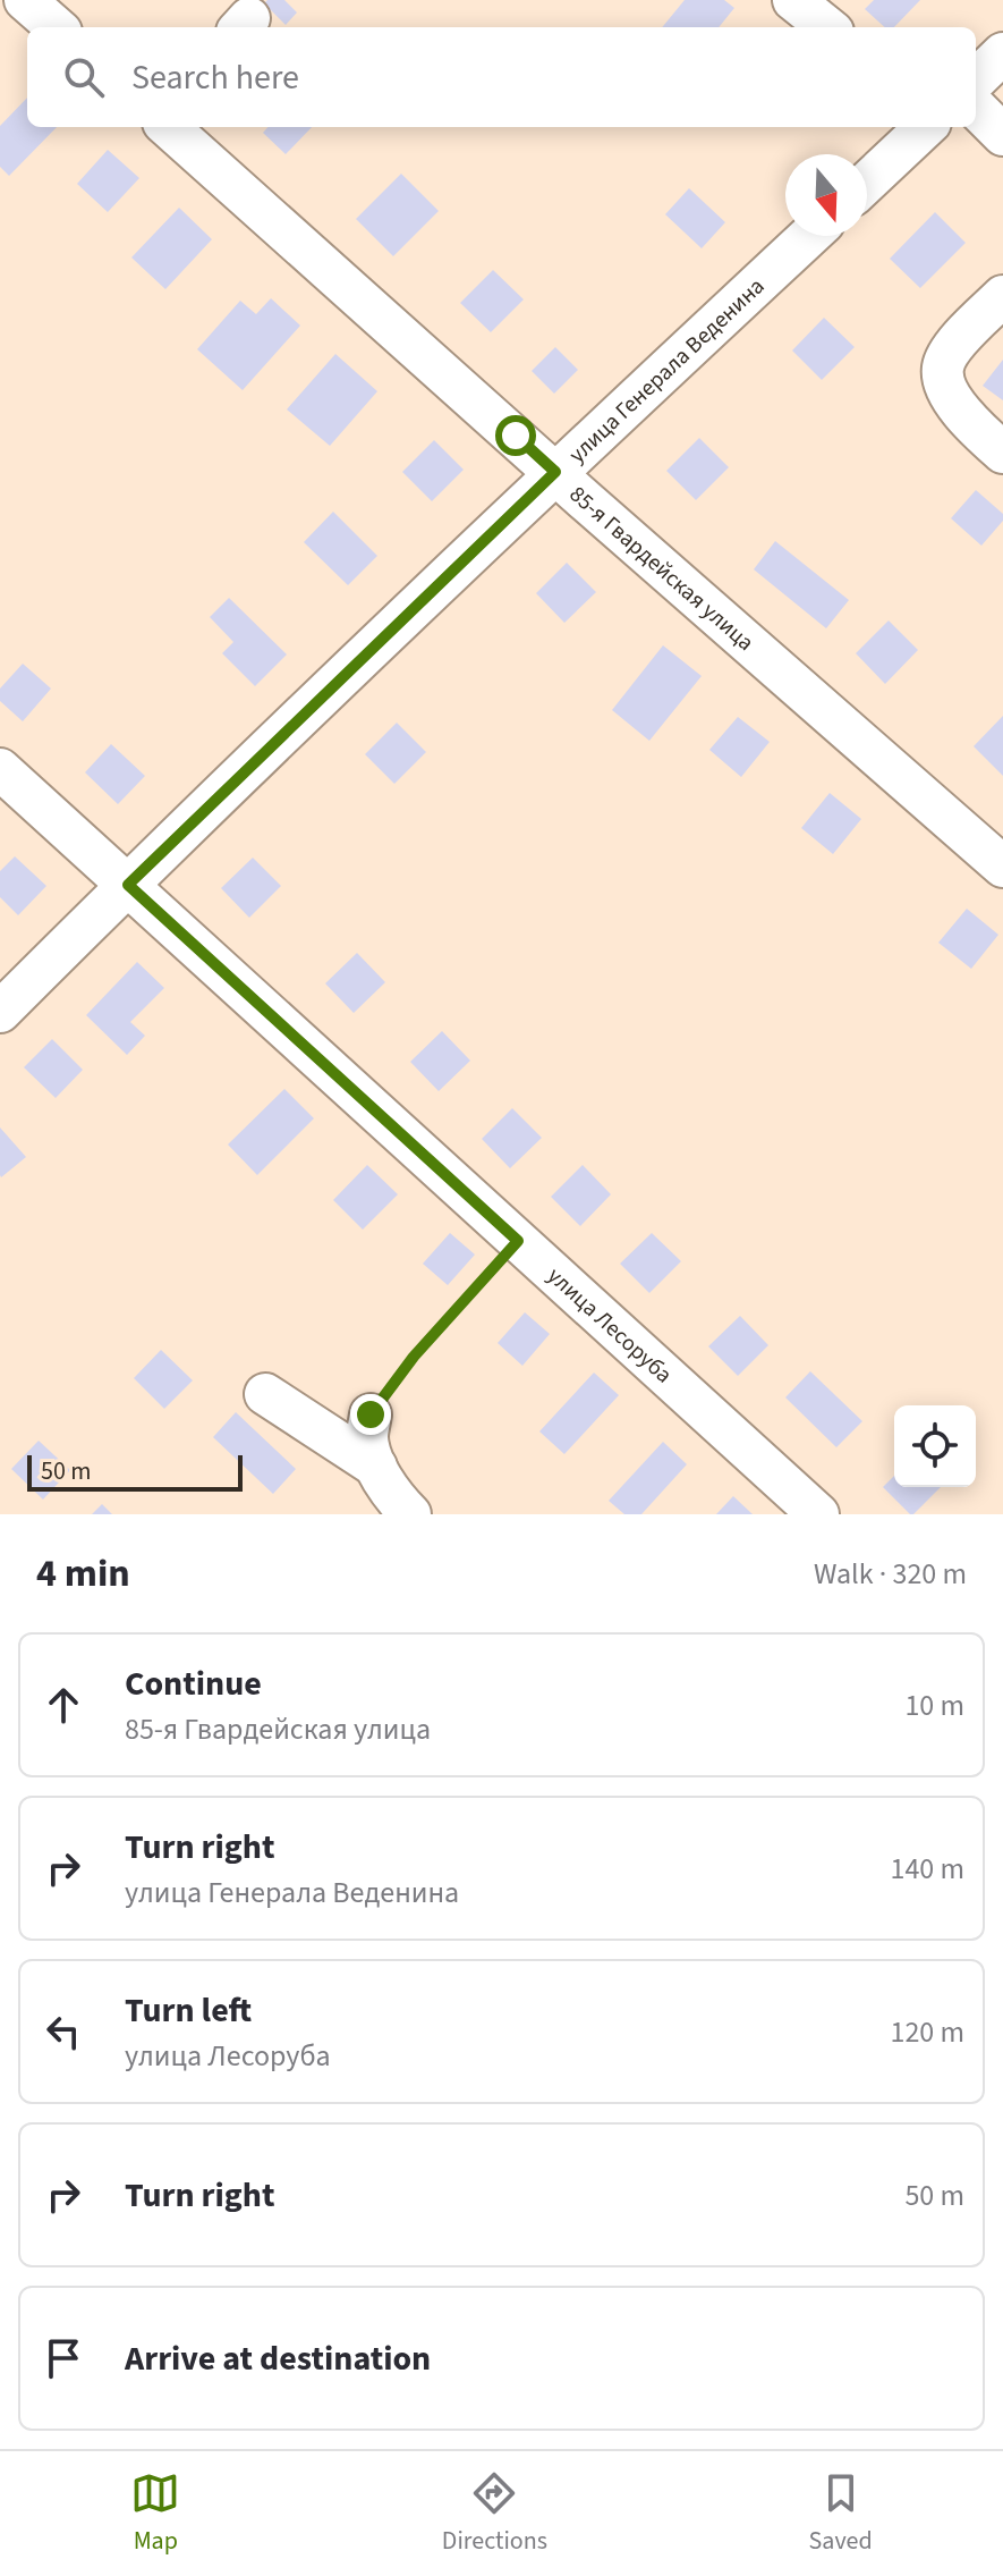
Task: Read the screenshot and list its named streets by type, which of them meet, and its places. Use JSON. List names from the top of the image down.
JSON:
{
  "streets": {
    "street": ["улица Генерала Веденина", "85-я Гвардейская улица", "улица Лесоруба"]
  },
  "crossings": [
    ["улица Генерала Веденина", "85-я Гвардейская улица"],
    ["улица Генерала Веденина", "улица Лесоруба"]
  ],
  "scale_bar": "50 m",
  "north": "bottom",
  "page": {
    "search": "Search here",
    "scale": "50 m",
    "heading": ["4 min", "Walk · 320 m"],
    "list": [
      ["Continue", "85-я Гвардейская улица", "10 m"],
      ["Turn right", "улица Генерала Веденина", "140 m"],
      ["Turn left", "улица Лесоруба", "120 m"],
      ["Turn right", "50 m"],
      "Arrive at destination"
    ],
    "nav": ["Map", "Directions", "Saved"]
  }
}
